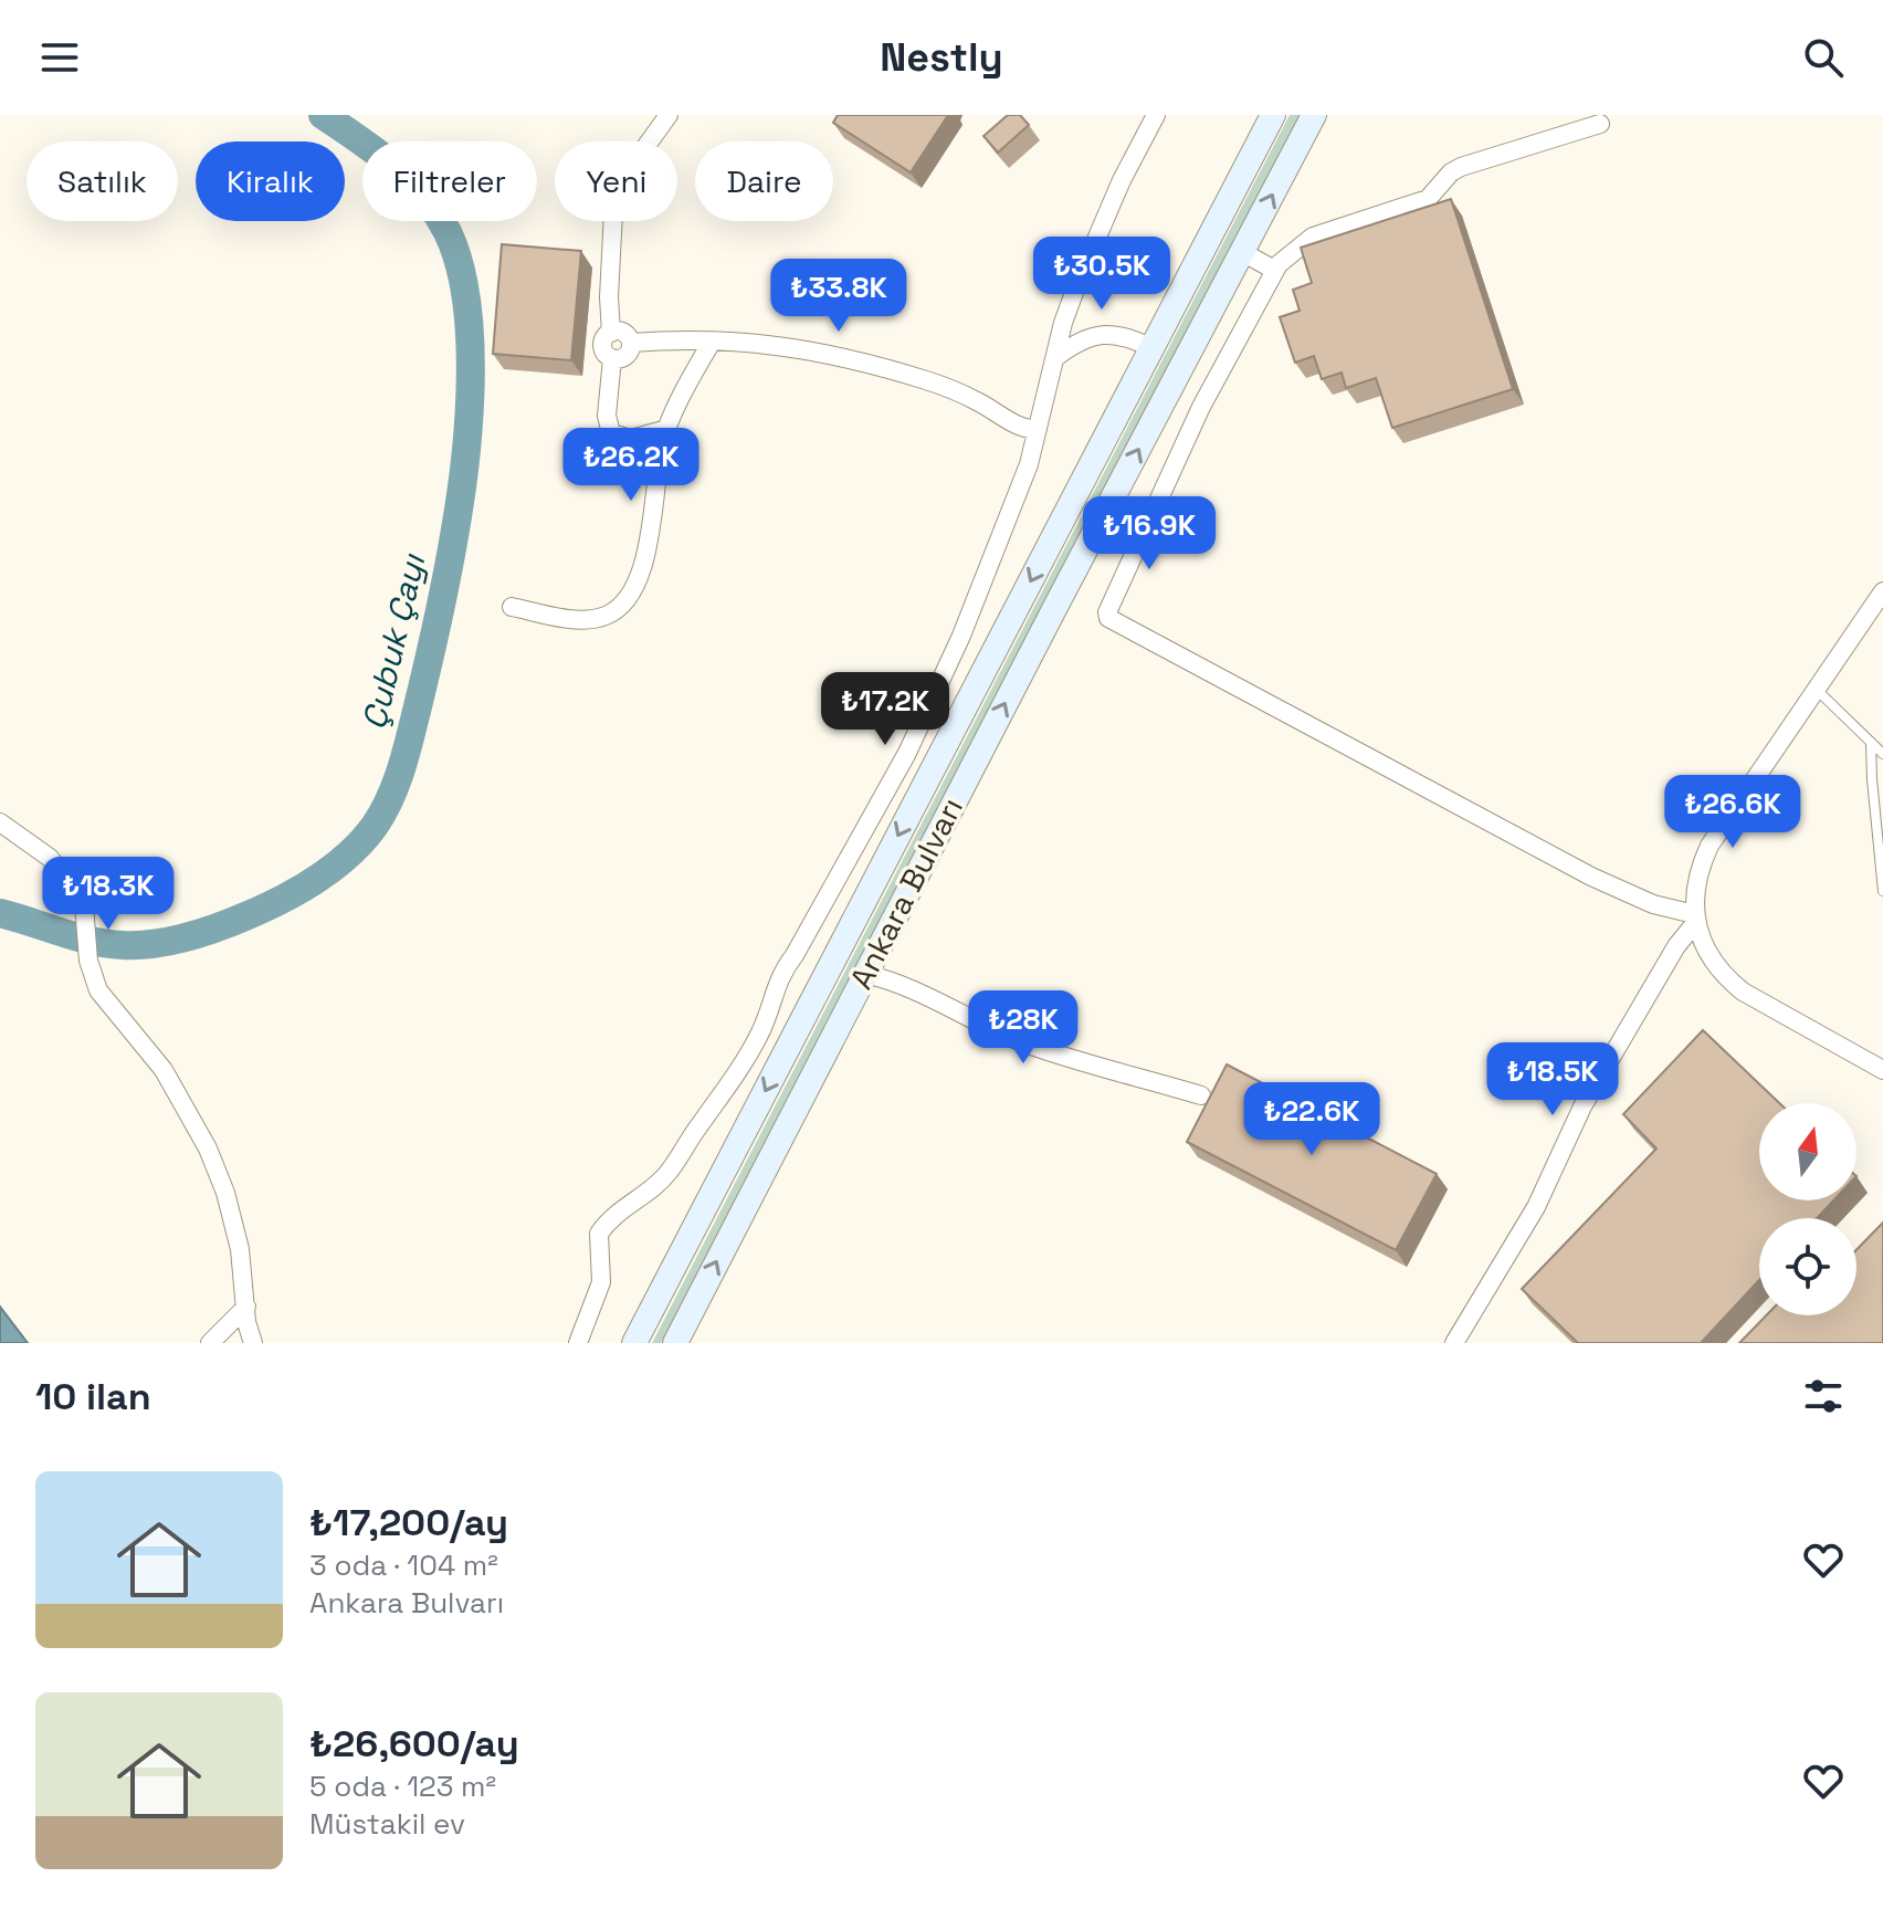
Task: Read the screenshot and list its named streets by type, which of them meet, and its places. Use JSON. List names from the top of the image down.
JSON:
{
  "streets": {
    "main road": ["Ankara Bulvarı"]
  },
  "water": ["Çubuk Çayı"],
  "north": "top",
  "page": {
    "header": "Nestly",
    "chip": [
      "Satılık",
      "Kiralık",
      "Filtreler",
      "Yeni",
      "Daire"
    ],
    "price": [
      "₺30.5K",
      "₺33.8K",
      "₺26.2K",
      "₺16.9K",
      "₺17.2K",
      "₺26.6K",
      "₺18.3K",
      "₺28K",
      "₺18.5K",
      "₺22.6K"
    ],
    "heading": "10 ilan",
    "list": [
      {
        "name": "₺17,200/ay",
        "note": "3 oda · 104 m² · Ankara Bulvarı"
      },
      {
        "name": "₺26,600/ay",
        "note": "5 oda · 123 m² · Müstakil ev"
      }
    ]
  }
}
